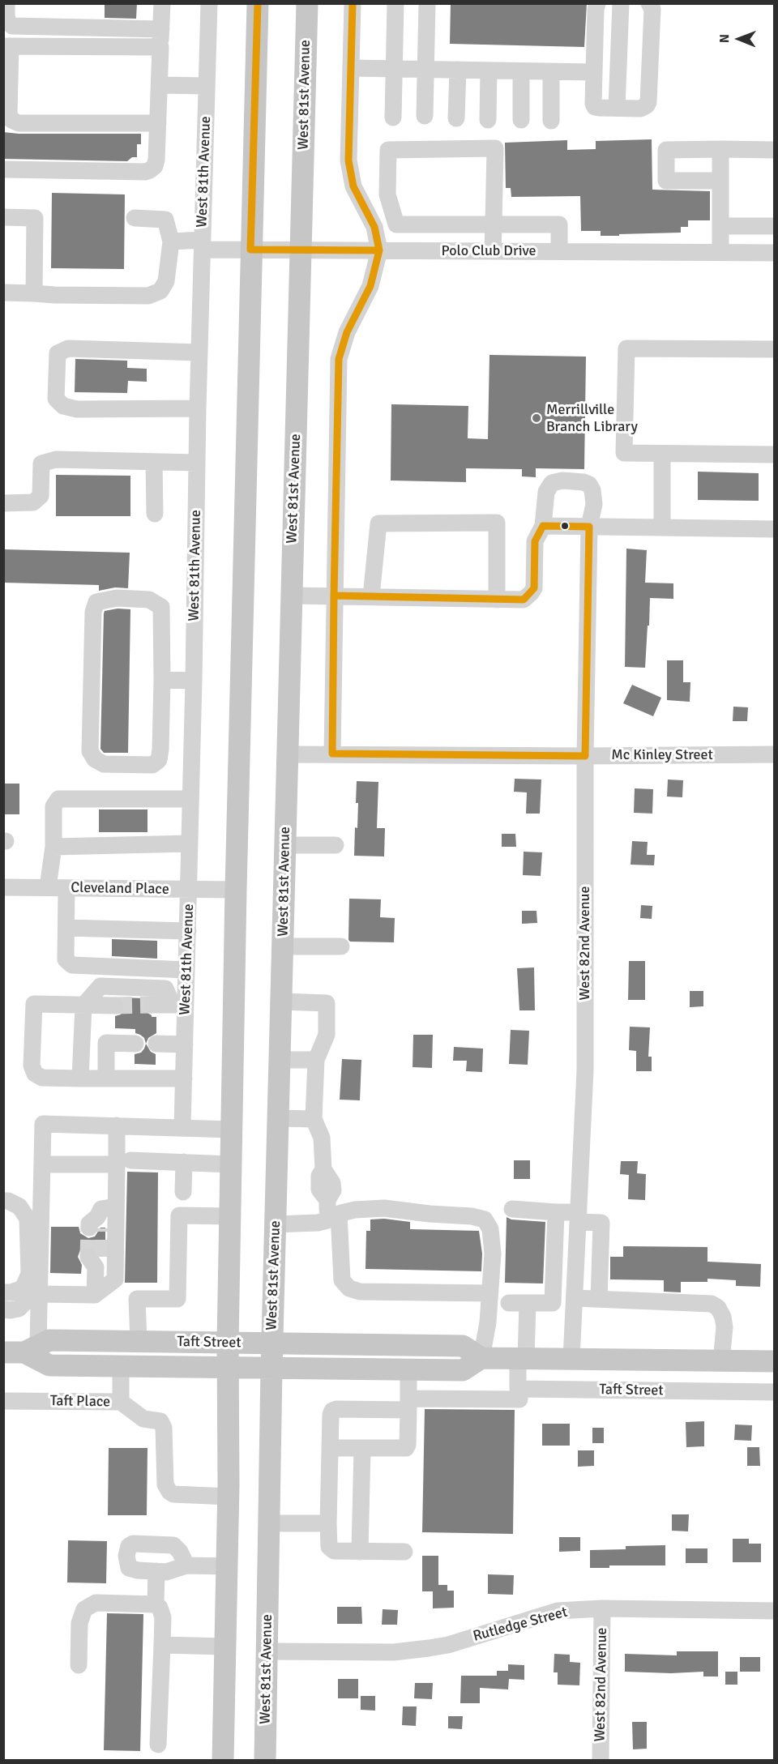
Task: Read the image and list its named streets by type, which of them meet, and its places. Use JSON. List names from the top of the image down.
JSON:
{
  "streets": {
    "main road": ["West 81st Avenue", "Taft Street"],
    "street": [
      "West 81th Avenue",
      "Polo Club Drive",
      "Mc Kinley Street",
      "Cleveland Place",
      "West 82nd Avenue",
      "Taft Place",
      "Rutledge Street"
    ]
  },
  "crossings": [
    ["West 81st Avenue", "Polo Club Drive"],
    ["West 81st Avenue", "Mc Kinley Street"],
    ["West 81st Avenue", "Taft Street"],
    ["West 81st Avenue", "Rutledge Street"],
    ["West 81th Avenue", "Polo Club Drive"],
    ["West 81th Avenue", "Cleveland Place"],
    ["Mc Kinley Street", "West 82nd Avenue"],
    ["West 82nd Avenue", "Taft Street"],
    ["West 82nd Avenue", "Rutledge Street"],
    ["Taft Street", "Taft Place"]
  ],
  "places": ["Merrillville Branch Library"],
  "north": "left"
}
